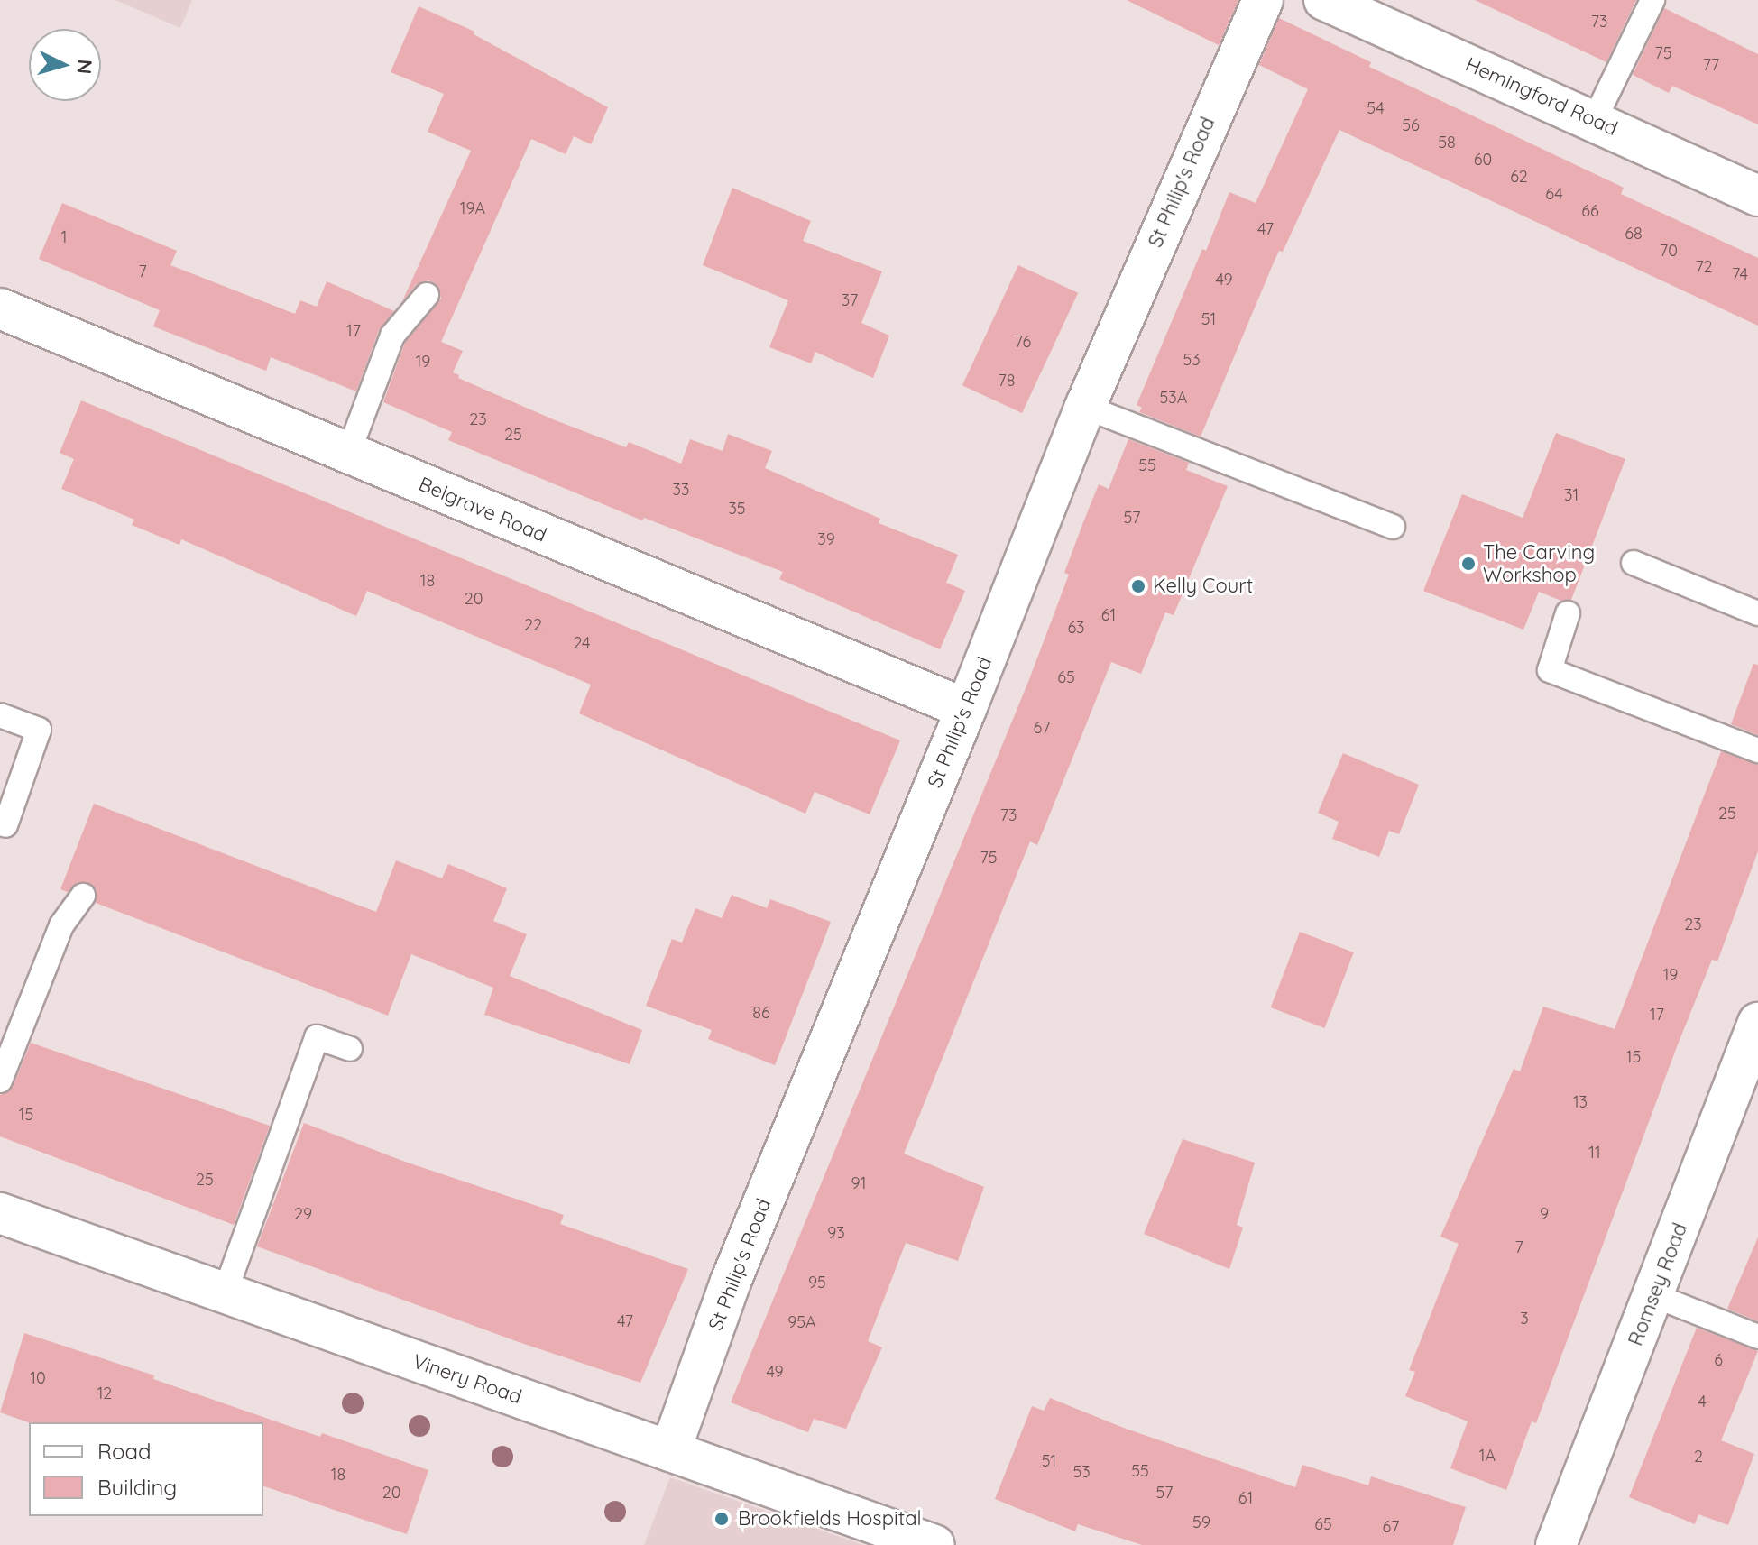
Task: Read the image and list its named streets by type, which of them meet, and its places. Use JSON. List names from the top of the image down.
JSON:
{
  "streets": {
    "street": [
      "Hemingford Road",
      "St Philip's Road",
      "Belgrave Road",
      "Romsey Road",
      "Vinery Road"
    ]
  },
  "crossings": [
    ["St Philip's Road", "Belgrave Road"],
    ["St Philip's Road", "Vinery Road"]
  ],
  "places": ["The Carving Workshop", "Kelly Court", "Brookfields Hospital"],
  "house_numbers": [
    "73",
    "75",
    "77",
    "54",
    "56",
    "58",
    "60",
    "62",
    "64",
    "19A",
    "66",
    "47",
    "68",
    "1",
    "70",
    "72",
    "7",
    "74",
    "49",
    "37",
    "51",
    "17",
    "76",
    "53",
    "19",
    "78",
    "53A",
    "23",
    "25",
    "55",
    "33",
    "31",
    "35",
    "57",
    "39",
    "18",
    "20",
    "61",
    "22",
    "63",
    "24",
    "65",
    "67",
    "25",
    "73",
    "75",
    "23",
    "19",
    "86",
    "17",
    "15",
    "13",
    "15",
    "11",
    "25",
    "91",
    "29",
    "9",
    "93",
    "7",
    "95",
    "3",
    "47",
    "95A",
    "6",
    "49",
    "10",
    "12",
    "4",
    "1A",
    "2",
    "51",
    "55",
    "53",
    "18",
    "20",
    "57",
    "61",
    "59",
    "65",
    "67"
  ],
  "legend": ["Road", "Building"],
  "north": "right"
}
